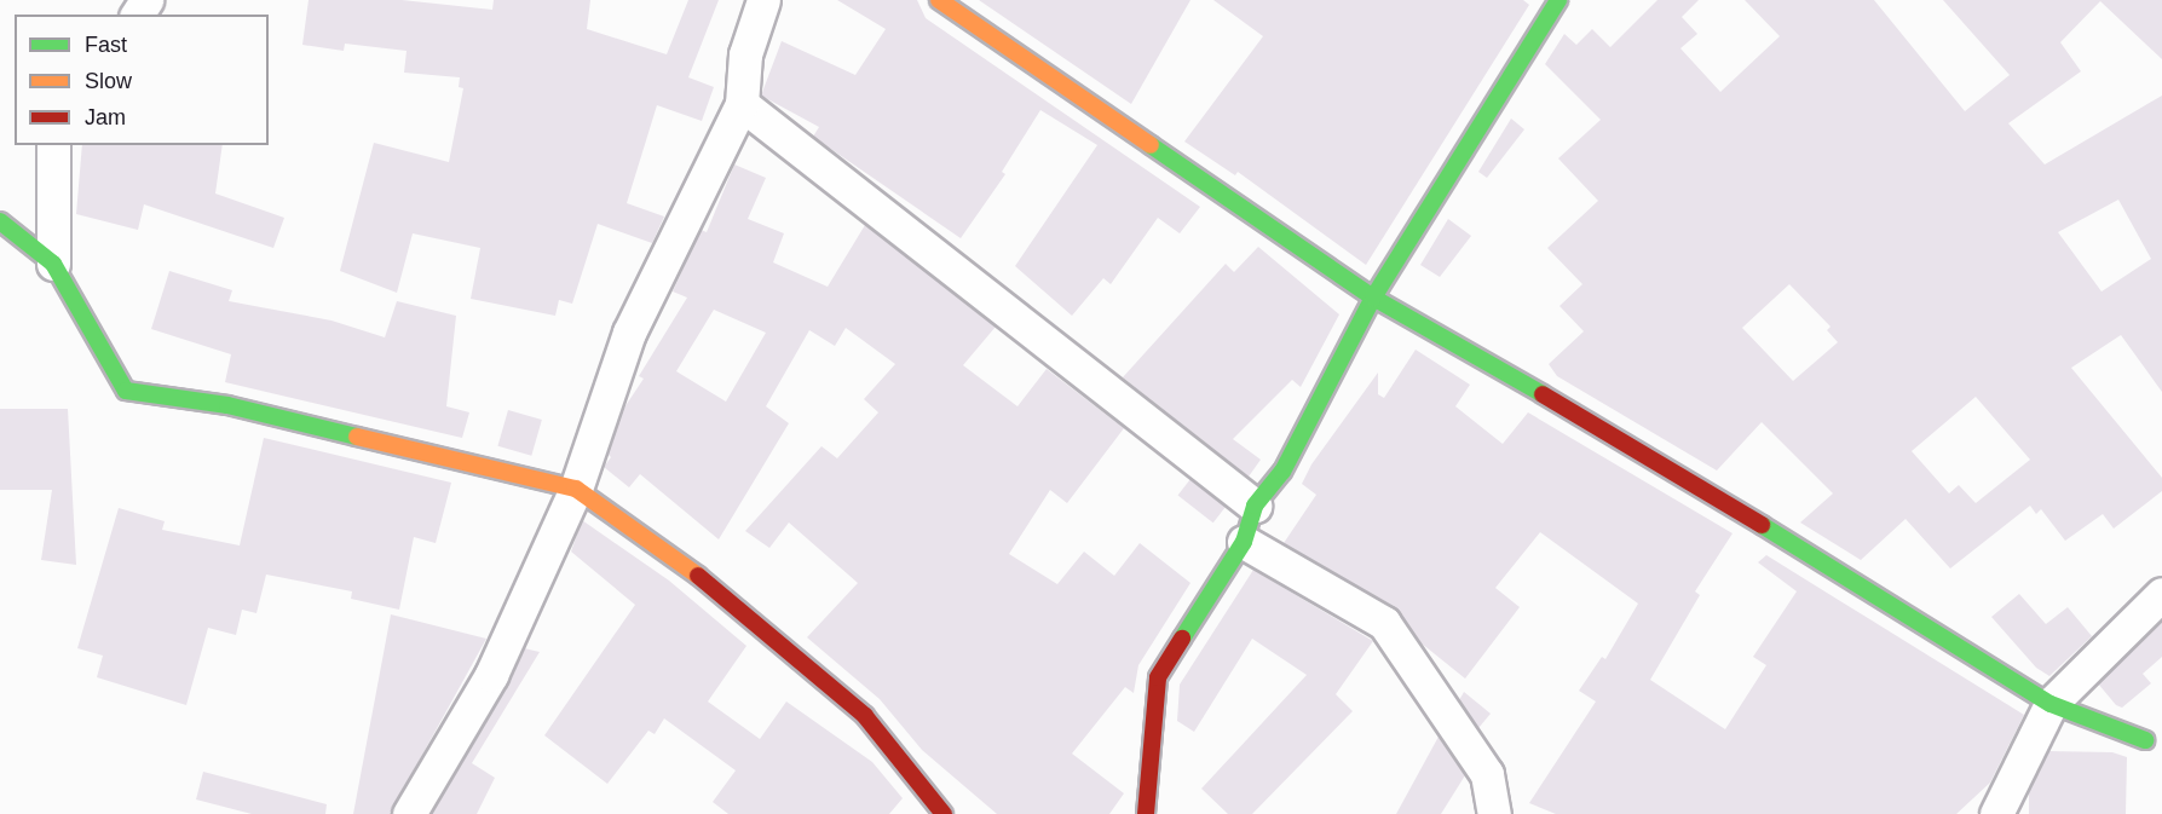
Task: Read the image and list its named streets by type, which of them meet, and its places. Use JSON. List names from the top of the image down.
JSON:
{
  "legend": ["Fast", "Slow", "Jam"]
}
